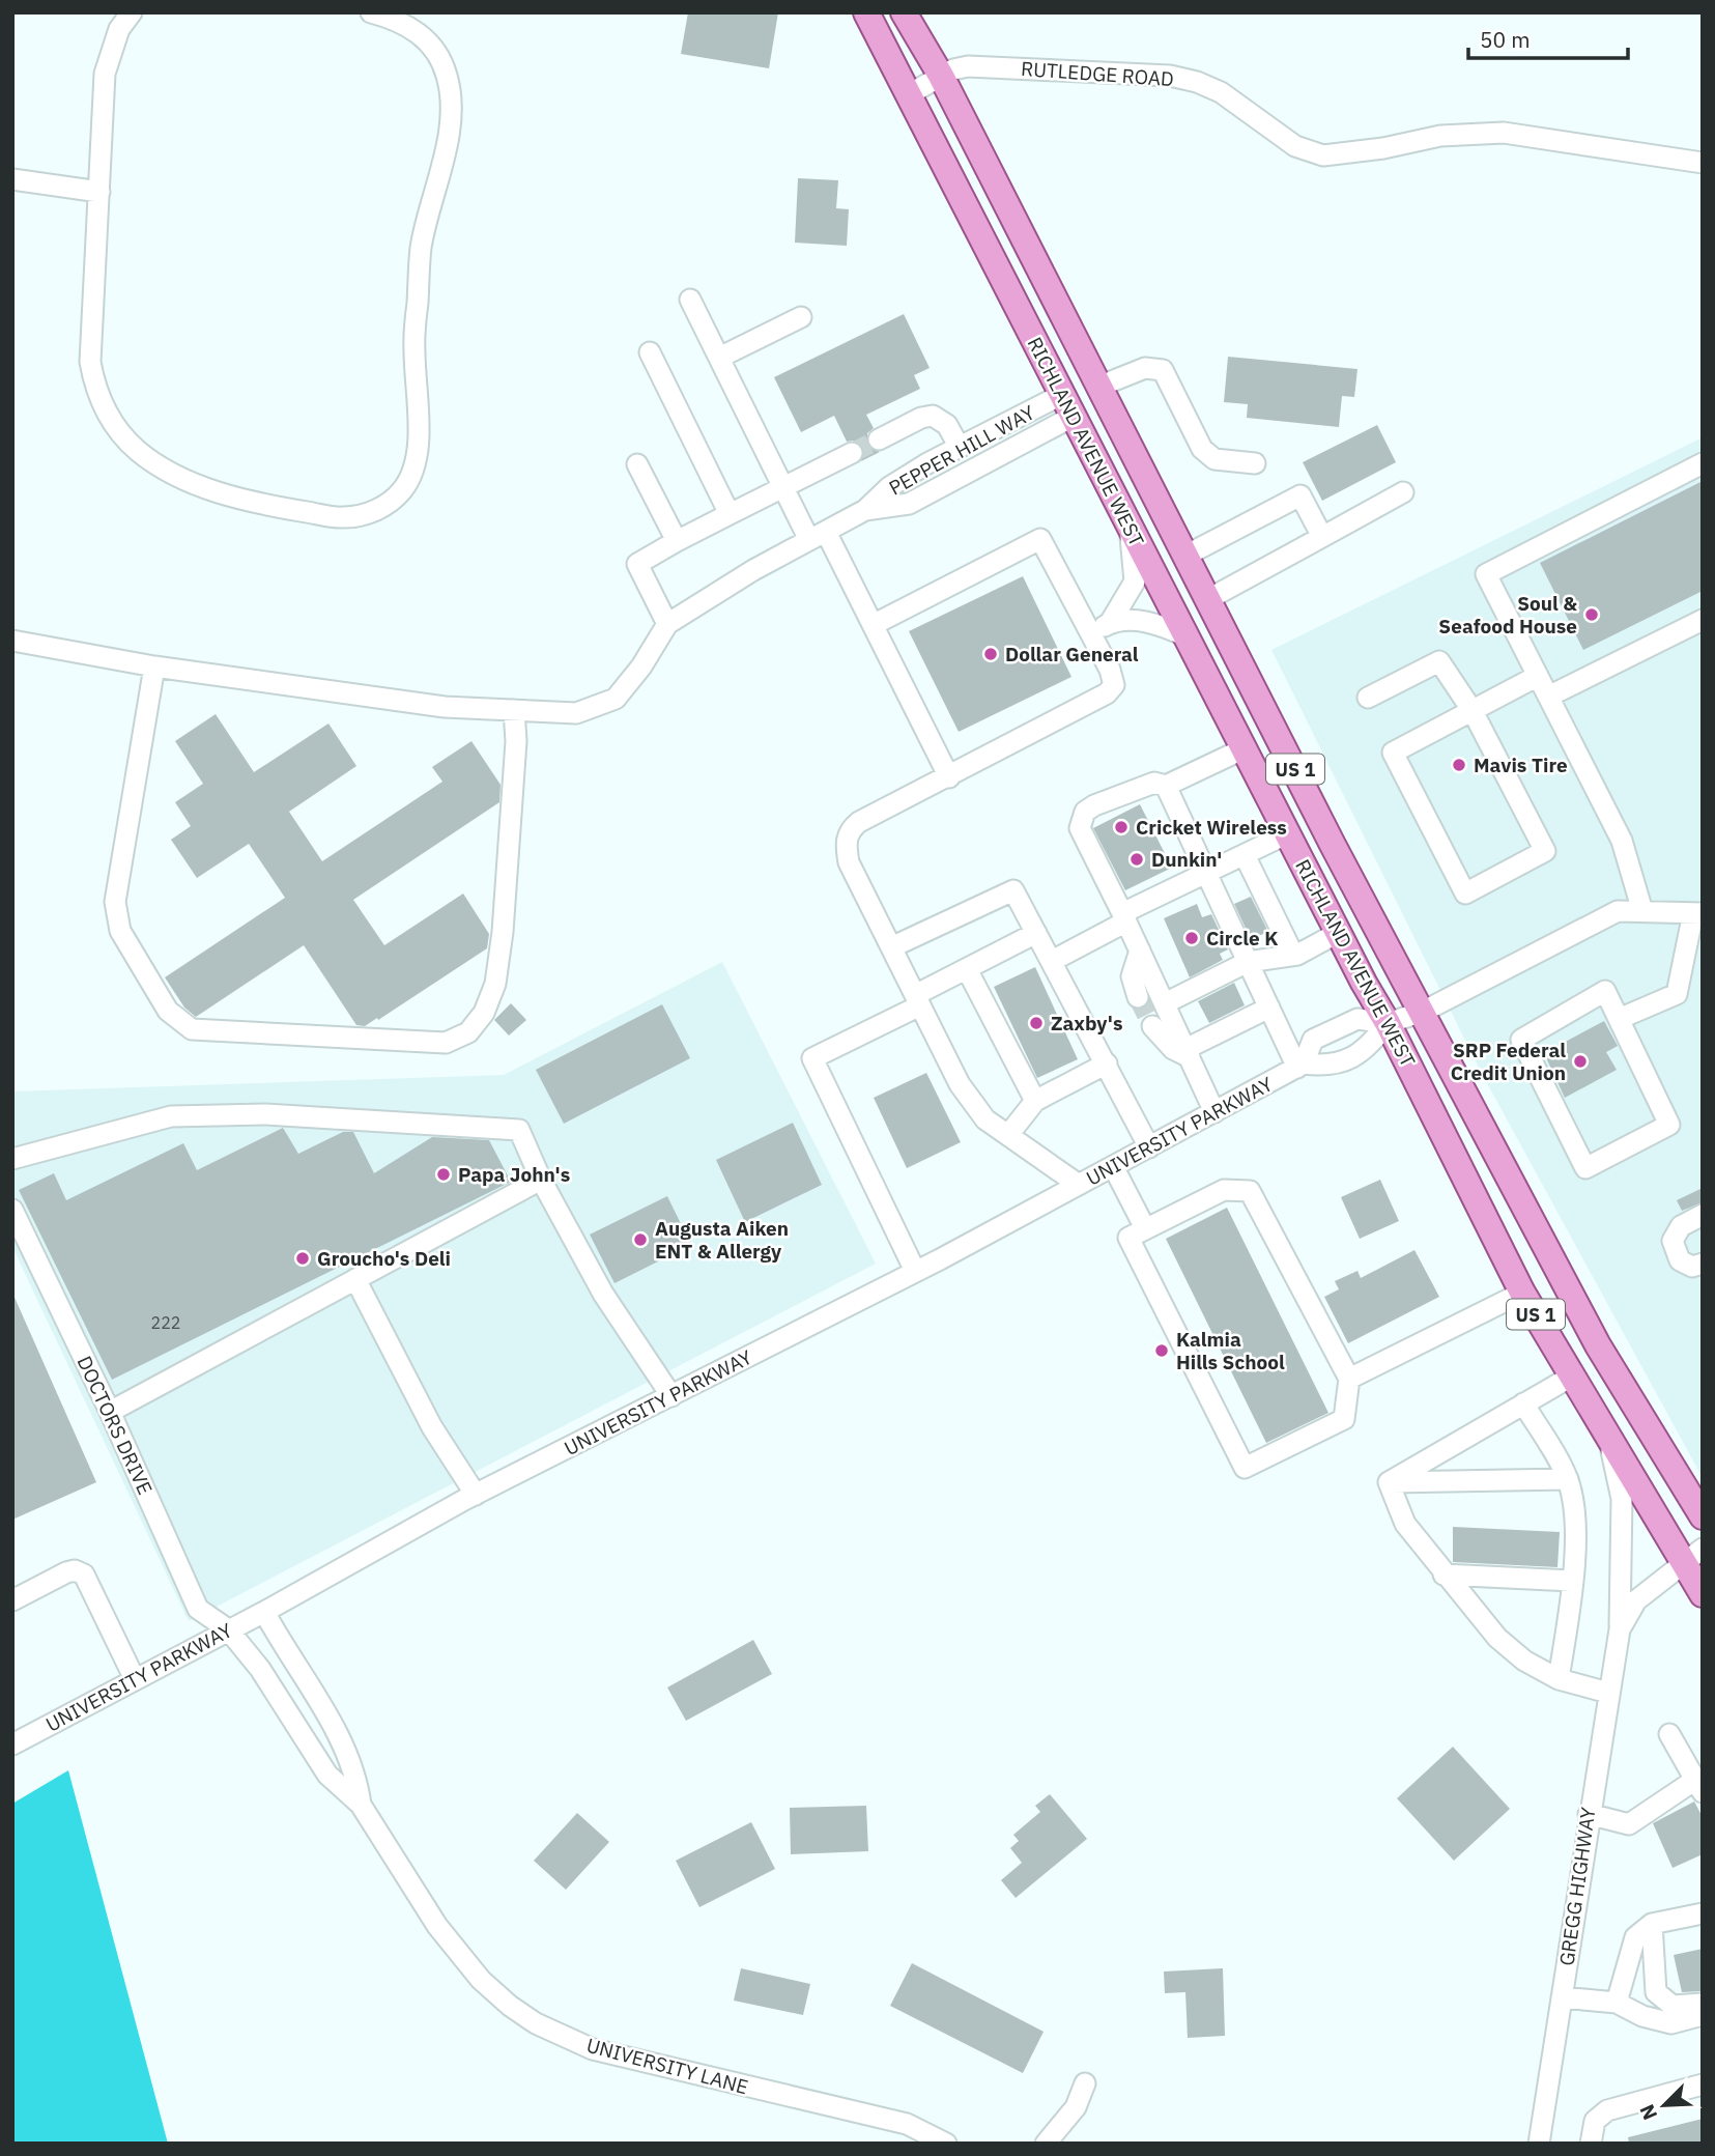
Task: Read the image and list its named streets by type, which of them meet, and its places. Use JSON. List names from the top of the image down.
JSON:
{
  "streets": {
    "main road": ["RICHLAND AVENUE WEST", "US 1"],
    "street": [
      "RUTLEDGE ROAD",
      "PEPPER HILL WAY",
      "UNIVERSITY PARKWAY",
      "DOCTORS DRIVE",
      "GREGG HIGHWAY",
      "UNIVERSITY LANE"
    ]
  },
  "crossings": [
    ["RUTLEDGE ROAD", "RICHLAND AVENUE WEST"],
    ["RICHLAND AVENUE WEST", "PEPPER HILL WAY"],
    ["RICHLAND AVENUE WEST", "UNIVERSITY PARKWAY"],
    ["RICHLAND AVENUE WEST", "GREGG HIGHWAY"],
    ["UNIVERSITY PARKWAY", "DOCTORS DRIVE"],
    ["UNIVERSITY PARKWAY", "UNIVERSITY LANE"],
    ["DOCTORS DRIVE", "UNIVERSITY LANE"]
  ],
  "places": [
    "Soul & Seafood House",
    "Dollar General",
    "Mavis Tire",
    "Cricket Wireless",
    "Dunkin'",
    "Circle K",
    "Zaxby's",
    "SRP Federal Credit Union",
    "Papa John's",
    "Augusta Aiken ENT & Allergy",
    "Groucho's Deli",
    "Kalmia Hills School"
  ],
  "house_numbers": ["222"],
  "scale_bar": "50 m",
  "north": "bottom left"
}
